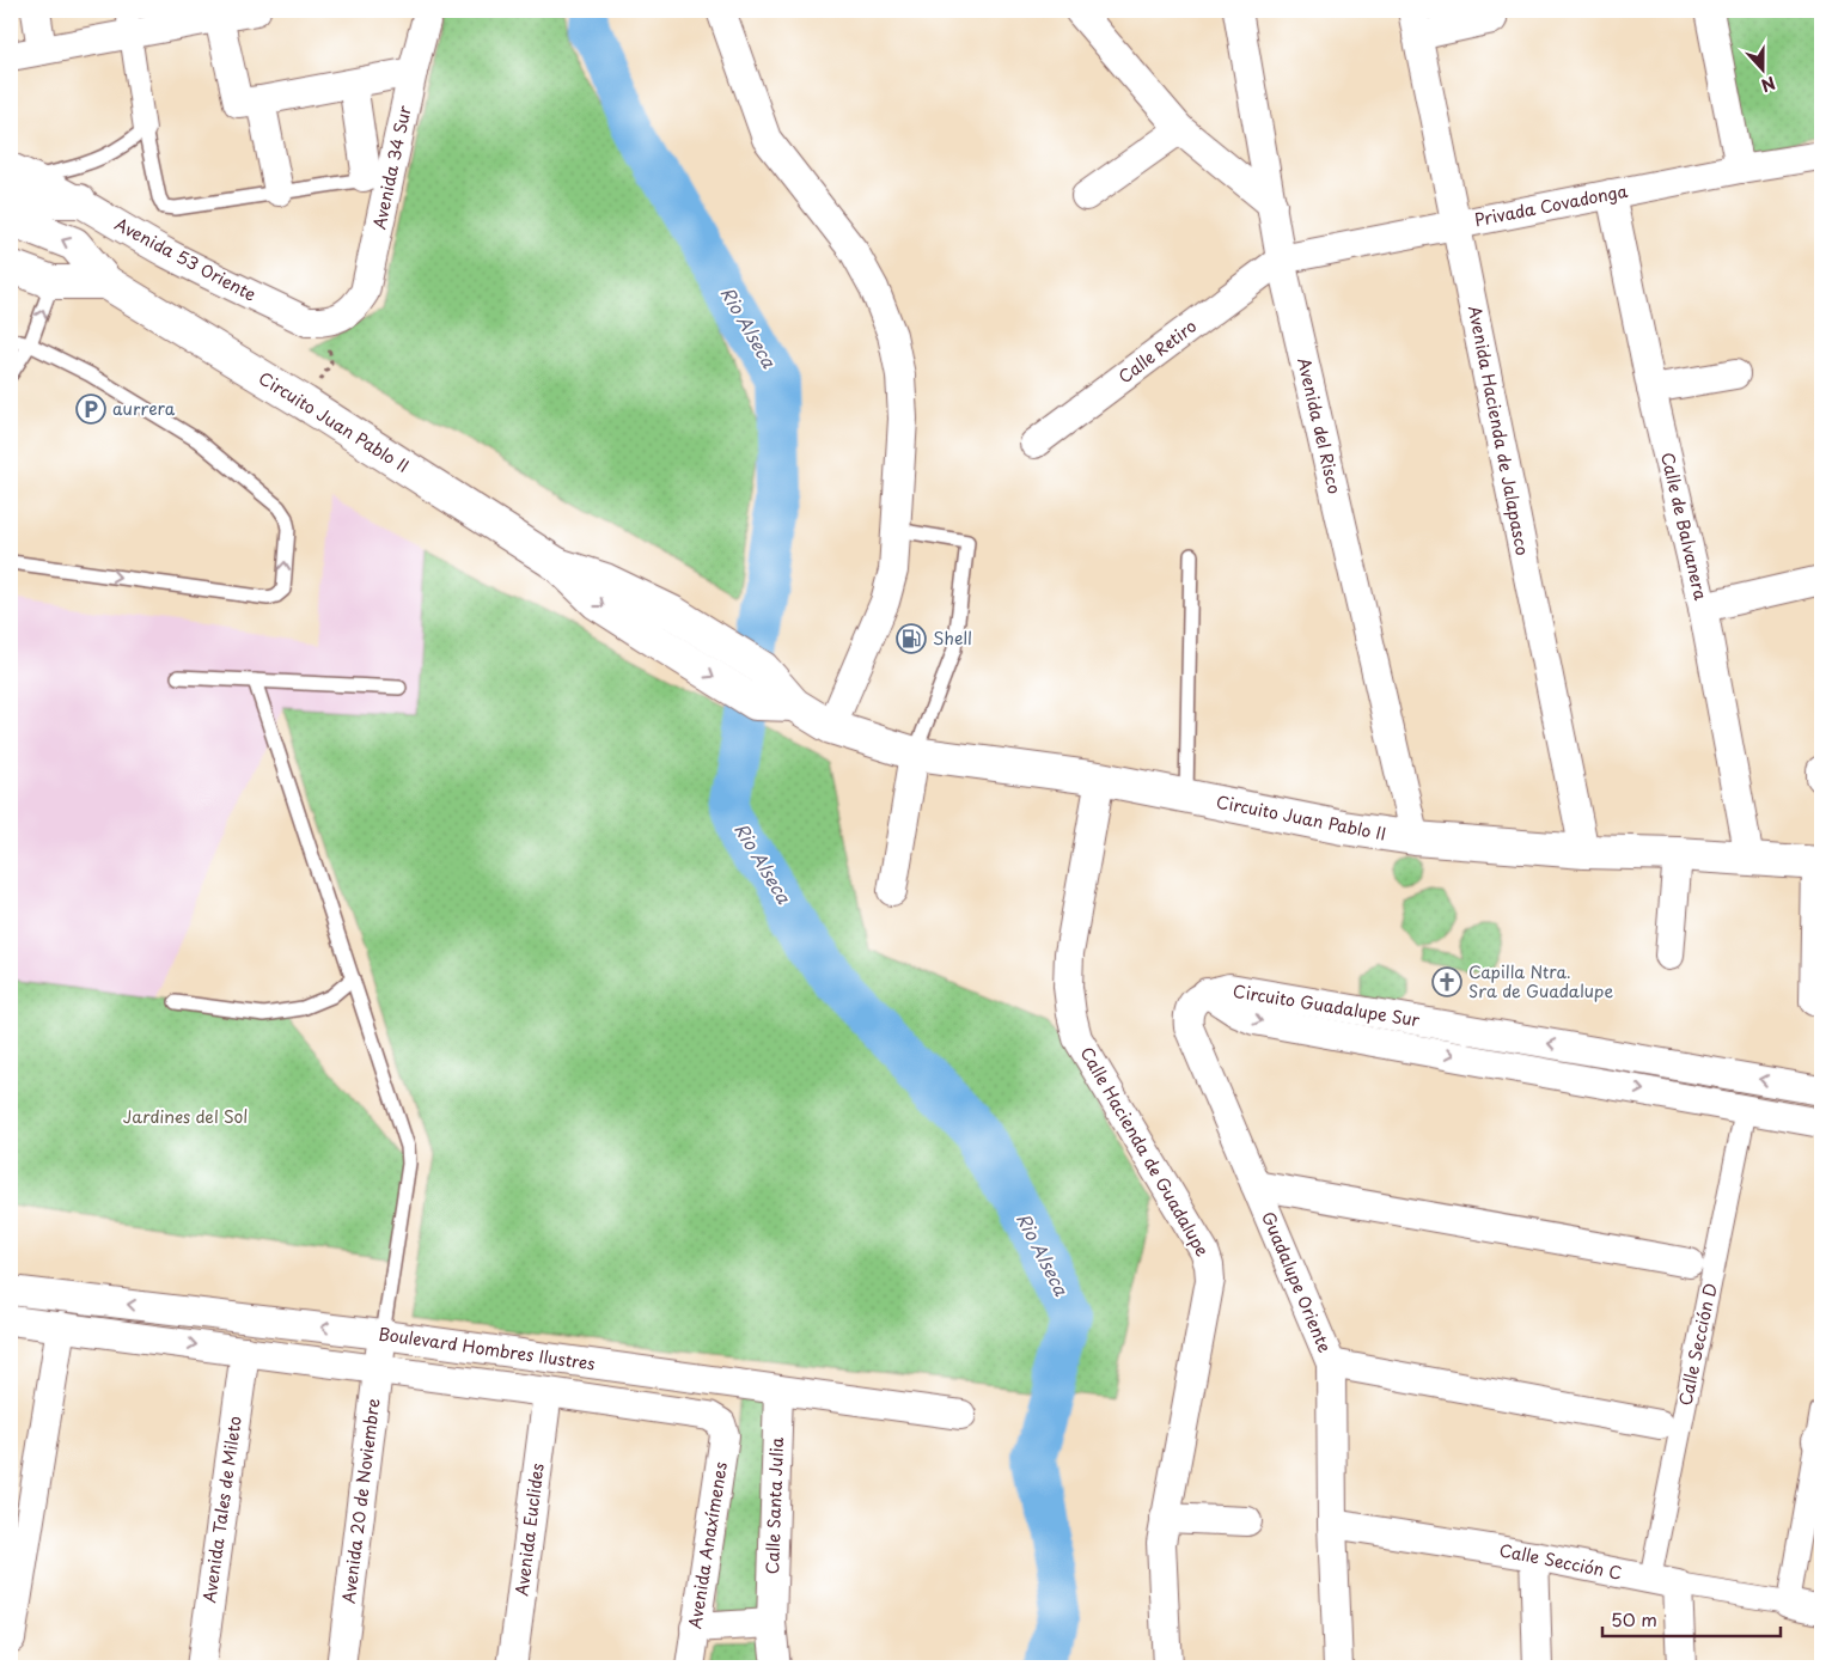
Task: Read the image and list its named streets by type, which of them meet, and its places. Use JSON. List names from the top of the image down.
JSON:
{
  "streets": {
    "main road": ["Circuito Juan Pablo II"],
    "street": [
      "Avenida 34 Sur",
      "Privada Covadonga",
      "Avenida 53 Oriente",
      "Calle Retiro",
      "Avenida del Risco",
      "Avenida Hacienda de Jalapasco",
      "Calle de Balvanera",
      "Circuito Guadalupe Sur",
      "Calle Hacienda de Guadalupe",
      "Guadalupe Oriente",
      "Calle Sección D",
      "Boulevard Hombres Ilustres",
      "Avenida 20 de Noviembre",
      "Calle Santa Julia",
      "Avenida Tales de Mileto",
      "Avenida Euclides",
      "Avenida Anaxímenes",
      "Calle Sección C"
    ]
  },
  "crossings": [
    ["Avenida 34 Sur", "Avenida 53 Oriente"],
    ["Privada Covadonga", "Calle Retiro"],
    ["Privada Covadonga", "Avenida del Risco"],
    ["Privada Covadonga", "Avenida Hacienda de Jalapasco"],
    ["Privada Covadonga", "Calle de Balvanera"],
    ["Calle Retiro", "Avenida del Risco"],
    ["Circuito Juan Pablo II", "Avenida del Risco"],
    ["Circuito Juan Pablo II", "Avenida Hacienda de Jalapasco"],
    ["Circuito Juan Pablo II", "Calle de Balvanera"],
    ["Circuito Juan Pablo II", "Calle Hacienda de Guadalupe"],
    ["Circuito Guadalupe Sur", "Guadalupe Oriente"],
    ["Circuito Guadalupe Sur", "Calle Sección D"],
    ["Guadalupe Oriente", "Calle Sección D"],
    ["Guadalupe Oriente", "Calle Sección C"],
    ["Calle Sección D", "Calle Sección C"],
    ["Boulevard Hombres Ilustres", "Avenida 20 de Noviembre"],
    ["Boulevard Hombres Ilustres", "Calle Santa Julia"],
    ["Boulevard Hombres Ilustres", "Avenida Tales de Mileto"],
    ["Boulevard Hombres Ilustres", "Avenida Euclides"],
    ["Boulevard Hombres Ilustres", "Avenida Anaxímenes"]
  ],
  "water": ["Rio Alseca"],
  "parks": ["Jardines del Sol"],
  "places": {
    "parking": ["aurrera"],
    "fuel station": ["Shell"],
    "church": ["Capilla Ntra. Sra de Guadalupe"]
  },
  "scale_bar": "50 m",
  "north": "bottom"
}
